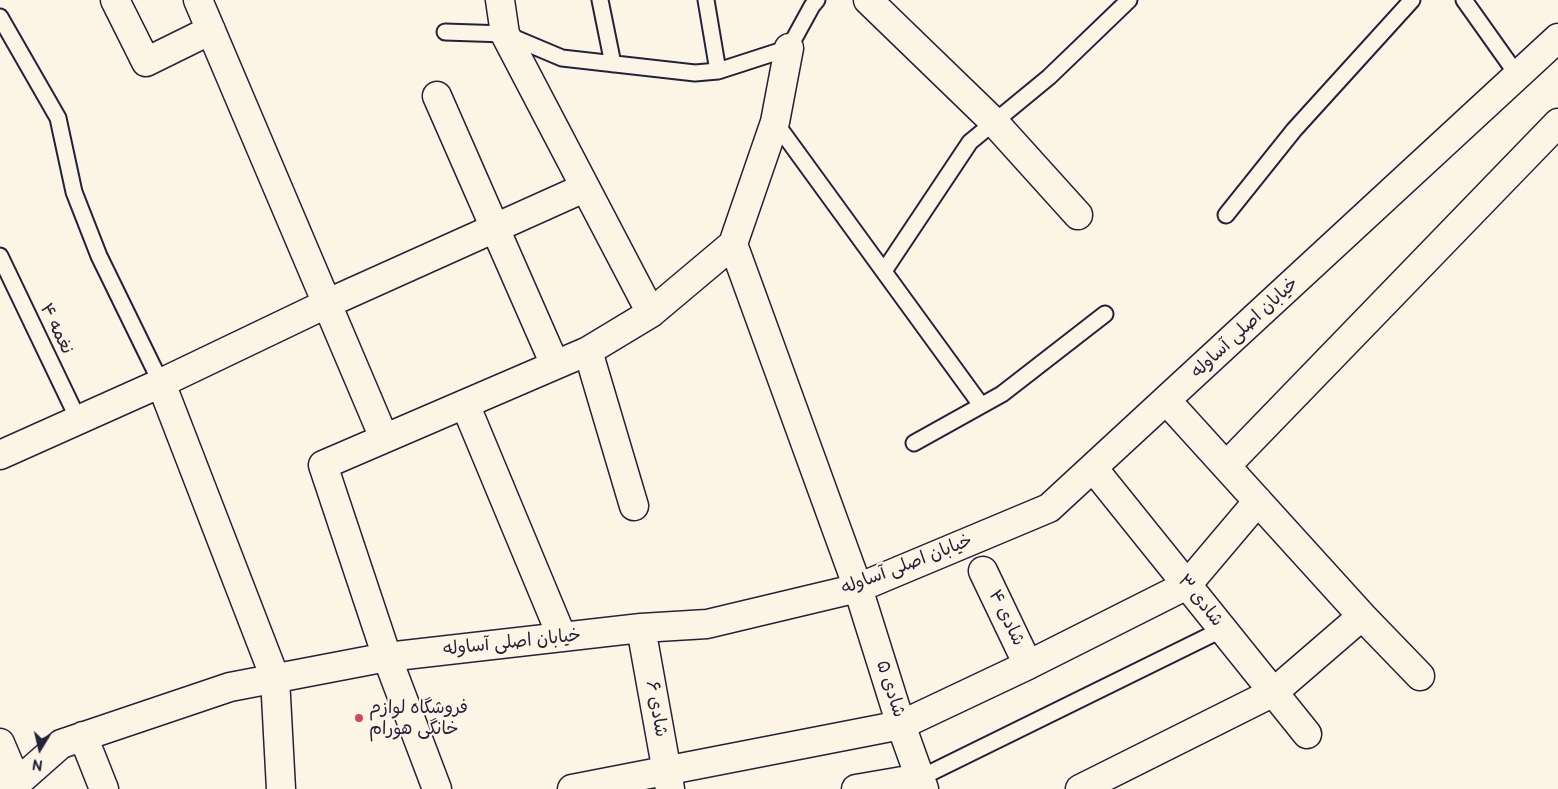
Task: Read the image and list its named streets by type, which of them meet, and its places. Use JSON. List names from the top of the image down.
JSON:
{
  "streets": {
    "street": [
      "خیابان اصلی آساوله",
      "شادی ۳",
      "شادی ۴",
      "شادی ۵",
      "شادی ۶"
    ],
    "lane": ["نغمه ۴"]
  },
  "crossings": [
    ["خیابان اصلی آساوله", "شادی ۳"],
    ["خیابان اصلی آساوله", "شادی ۵"],
    ["خیابان اصلی آساوله", "شادی ۶"]
  ],
  "places": ["فروشگاه لوازم خانگی هورام"],
  "north": "bottom"
}
